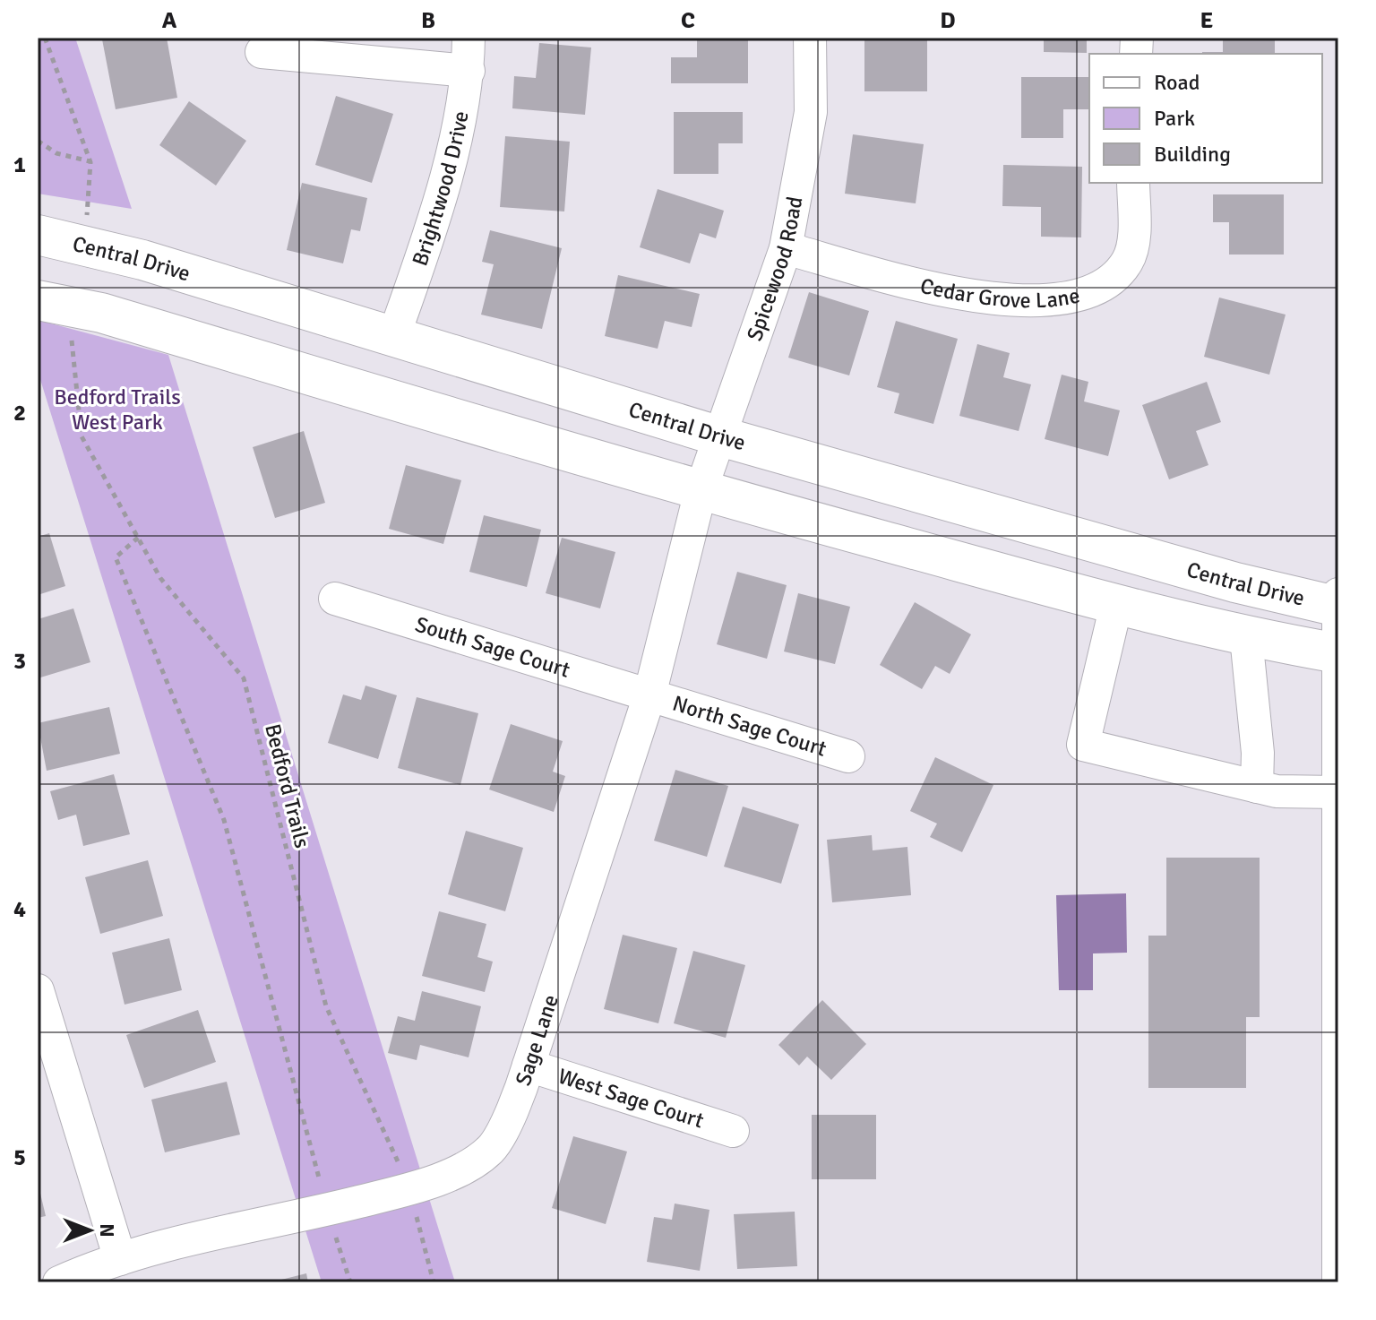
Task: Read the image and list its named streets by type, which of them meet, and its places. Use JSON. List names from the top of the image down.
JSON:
{
  "streets": {
    "main road": ["Central Drive"],
    "street": [
      "Brightwood Drive",
      "Spicewood Road",
      "Cedar Grove Lane",
      "South Sage Court",
      "North Sage Court",
      "Sage Lane",
      "West Sage Court"
    ],
    "path": ["Bedford Trails"]
  },
  "crossings": [
    ["Brightwood Drive", "Central Drive"],
    ["Central Drive", "Spicewood Road"],
    ["Spicewood Road", "Cedar Grove Lane"],
    ["Spicewood Road", "Sage Lane"],
    ["South Sage Court", "North Sage Court"],
    ["South Sage Court", "Sage Lane"],
    ["North Sage Court", "Sage Lane"],
    ["Bedford Trails", "Sage Lane"],
    ["Sage Lane", "West Sage Court"]
  ],
  "parks": ["Bedford Trails West Park"],
  "legend": ["Road", "Park", "Building"],
  "north": "right",
  "grid": {
    "columns": [
      "A",
      "B",
      "C",
      "D",
      "E"
    ],
    "rows": [
      "1",
      "2",
      "3",
      "4",
      "5"
    ]
  }
}
